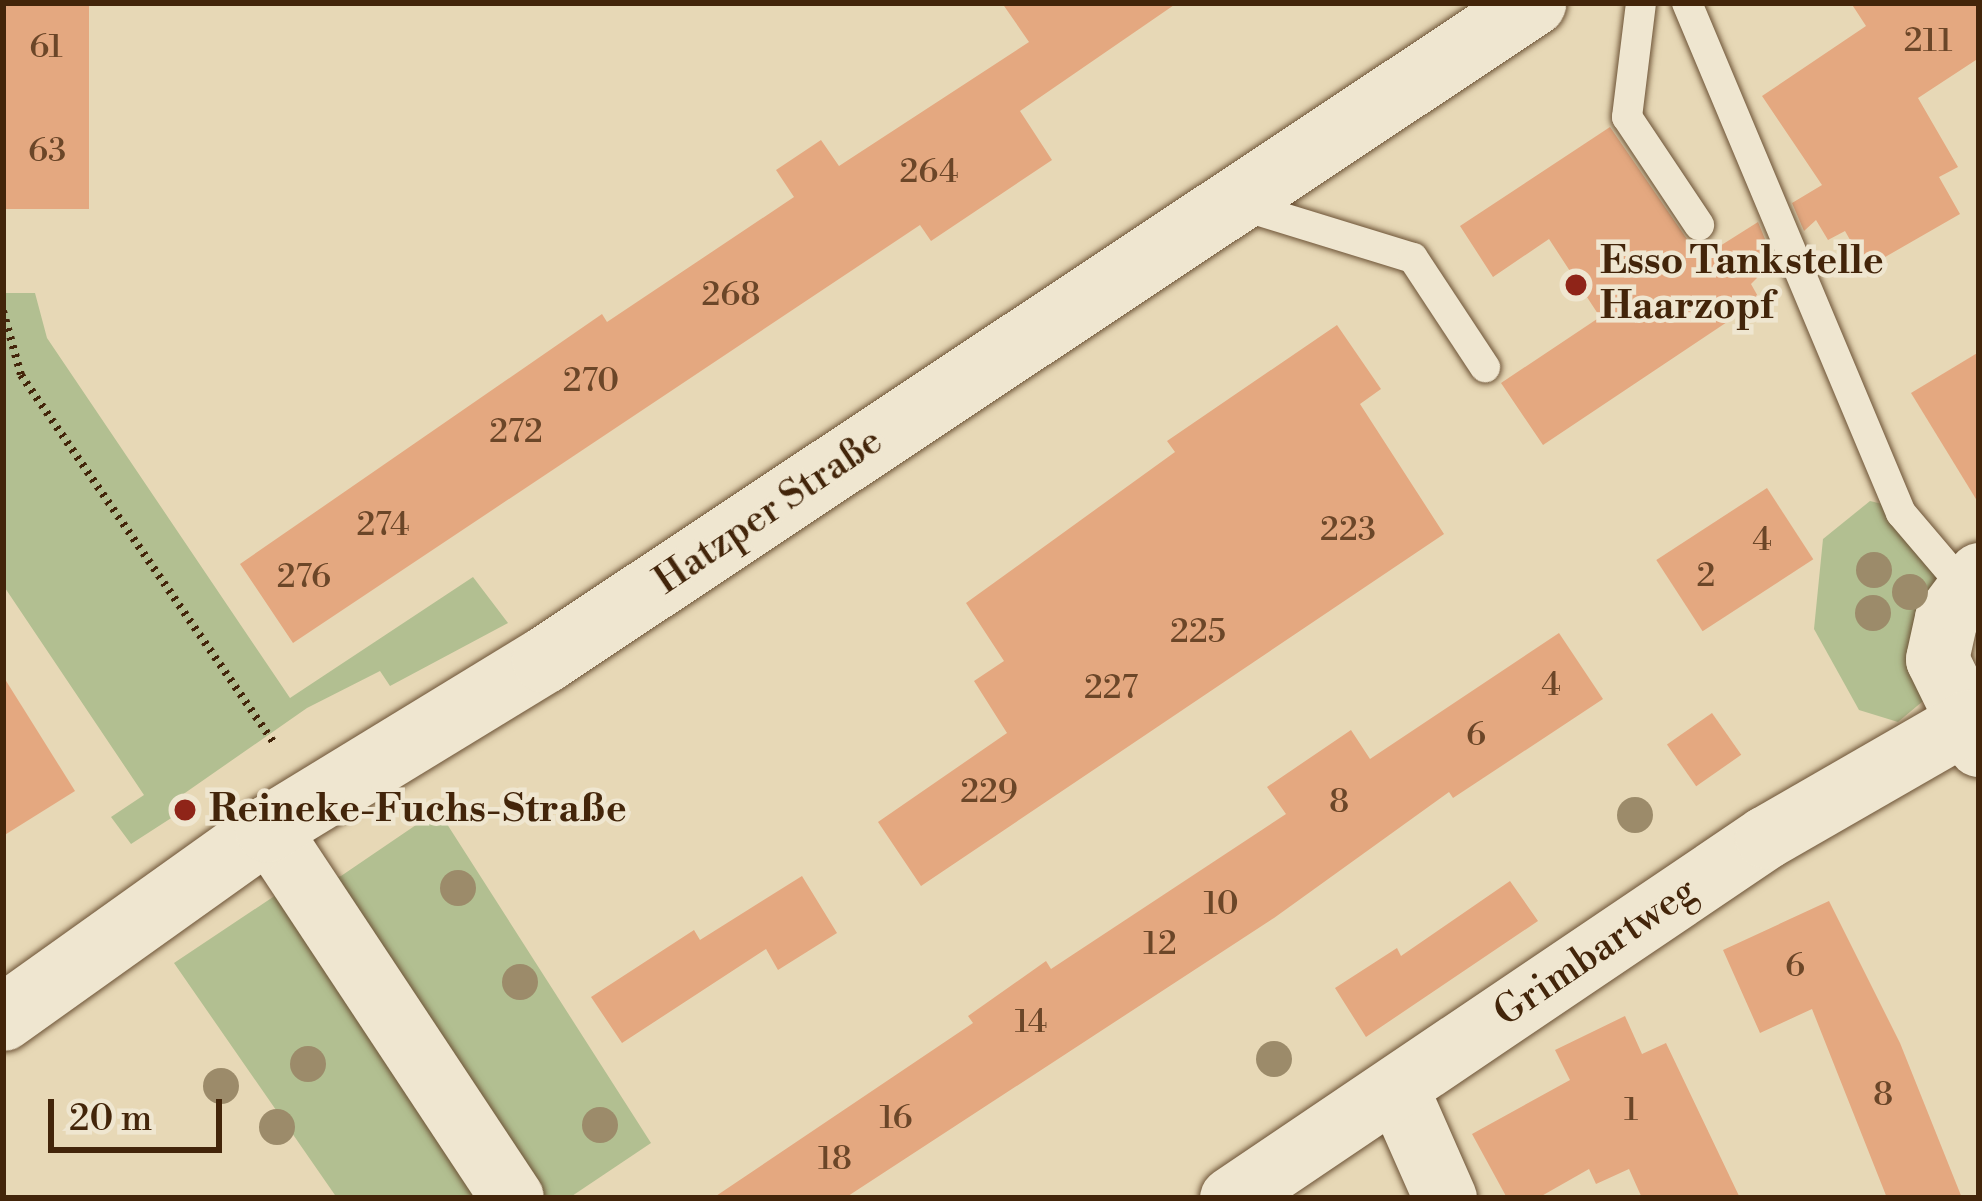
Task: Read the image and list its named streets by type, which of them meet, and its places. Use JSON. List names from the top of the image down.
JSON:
{
  "streets": {
    "main road": ["Hatzper Straße"],
    "street": ["Grimbartweg"]
  },
  "places": ["Esso Tankstelle Haarzopf", "Reineke-Fuchs-Straße"],
  "house_numbers": [
    "211",
    "61",
    "63",
    "264",
    "268",
    "270",
    "272",
    "274",
    "223",
    "4",
    "2",
    "276",
    "225",
    "4",
    "227",
    "6",
    "229",
    "8",
    "10",
    "12",
    "6",
    "14",
    "8",
    "1",
    "16",
    "18"
  ],
  "scale_bar": "20 m"
}
